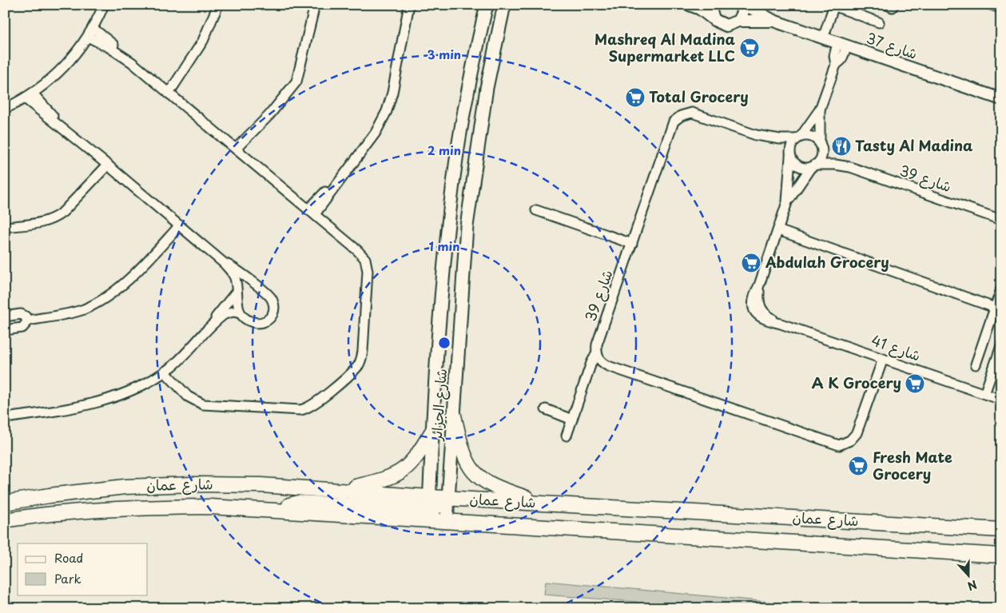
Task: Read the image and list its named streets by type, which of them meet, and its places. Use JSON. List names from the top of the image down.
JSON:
{
  "streets": {
    "main road": ["شارع الجزائر", "شارع عمان"],
    "street": ["شارع 37", "شارع 39", "شارع 41"]
  },
  "crossings": [
    ["شارع الجزائر", "شارع عمان"]
  ],
  "places": {
    "supermarket": [
      "Mashreq Al Madina Supermarket LLC",
      "Total Grocery",
      "Abdulah Grocery",
      "A K Grocery",
      "Fresh Mate Grocery"
    ],
    "restaurant": ["Tasty Al Madina"]
  },
  "legend": ["Road", "Park"],
  "north": "bottom",
  "rings": ["3 min", "2 min", "1 min"]
}
